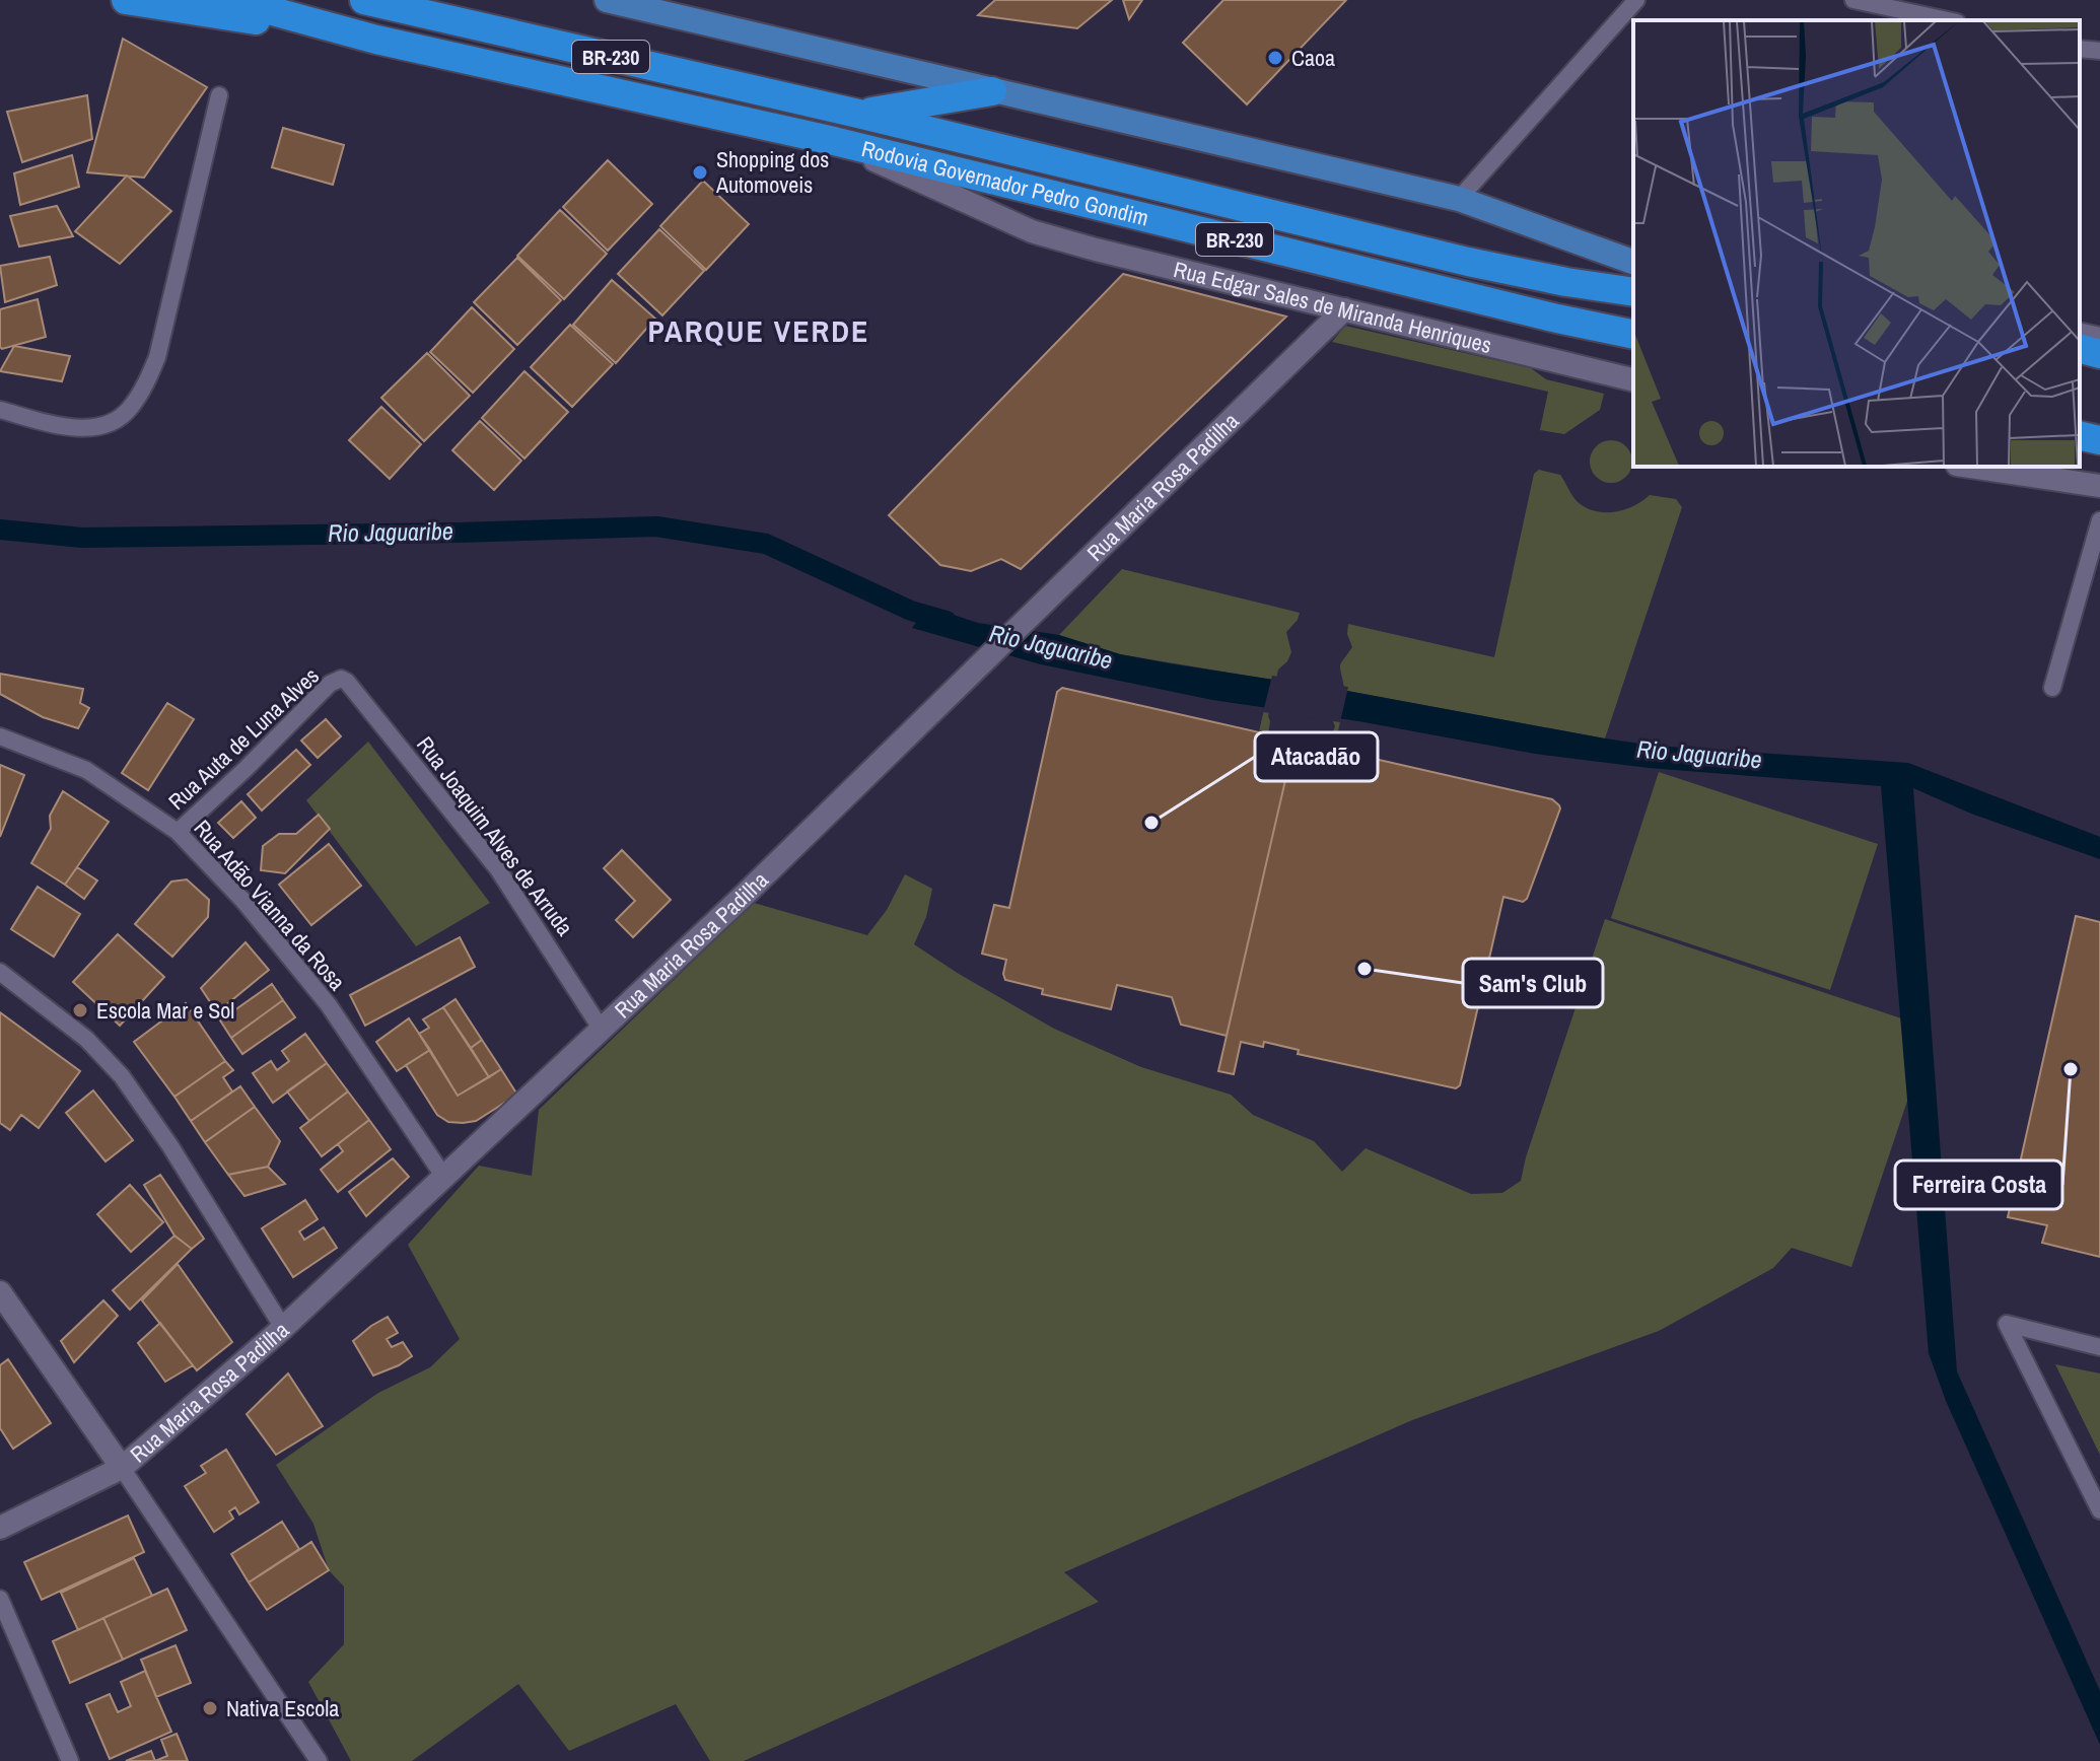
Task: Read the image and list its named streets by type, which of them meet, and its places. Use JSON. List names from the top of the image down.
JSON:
{
  "streets": {
    "highway": ["BR-230", "Rodovia Governador Pedro Gondim"],
    "main road": ["Rua Edgar Sales de Miranda Henriques", "Rua Maria Rosa Padilha"],
    "street": ["Rua Auta de Luna Alves", "Rua Joaquim Alves de Arruda", "Rua Adão Vianna da Rosa"]
  },
  "crossings": [
    ["Rodovia Governador Pedro Gondim", "Rua Edgar Sales de Miranda Henriques"],
    ["Rua Edgar Sales de Miranda Henriques", "Rua Maria Rosa Padilha"],
    ["Rua Maria Rosa Padilha", "Rua Joaquim Alves de Arruda"],
    ["Rua Maria Rosa Padilha", "Rua Adão Vianna da Rosa"],
    ["Rua Auta de Luna Alves", "Rua Joaquim Alves de Arruda"],
    ["Rua Auta de Luna Alves", "Rua Adão Vianna da Rosa"]
  ],
  "districts": ["PARQUE VERDE"],
  "water": ["Rio Jaguaribe"],
  "places": [
    "Caoa",
    "Shopping dos Automoveis",
    "Atacadão",
    "Sam's Club",
    "Escola Mar e Sol",
    "Ferreira Costa",
    "Nativa Escola"
  ]
}
